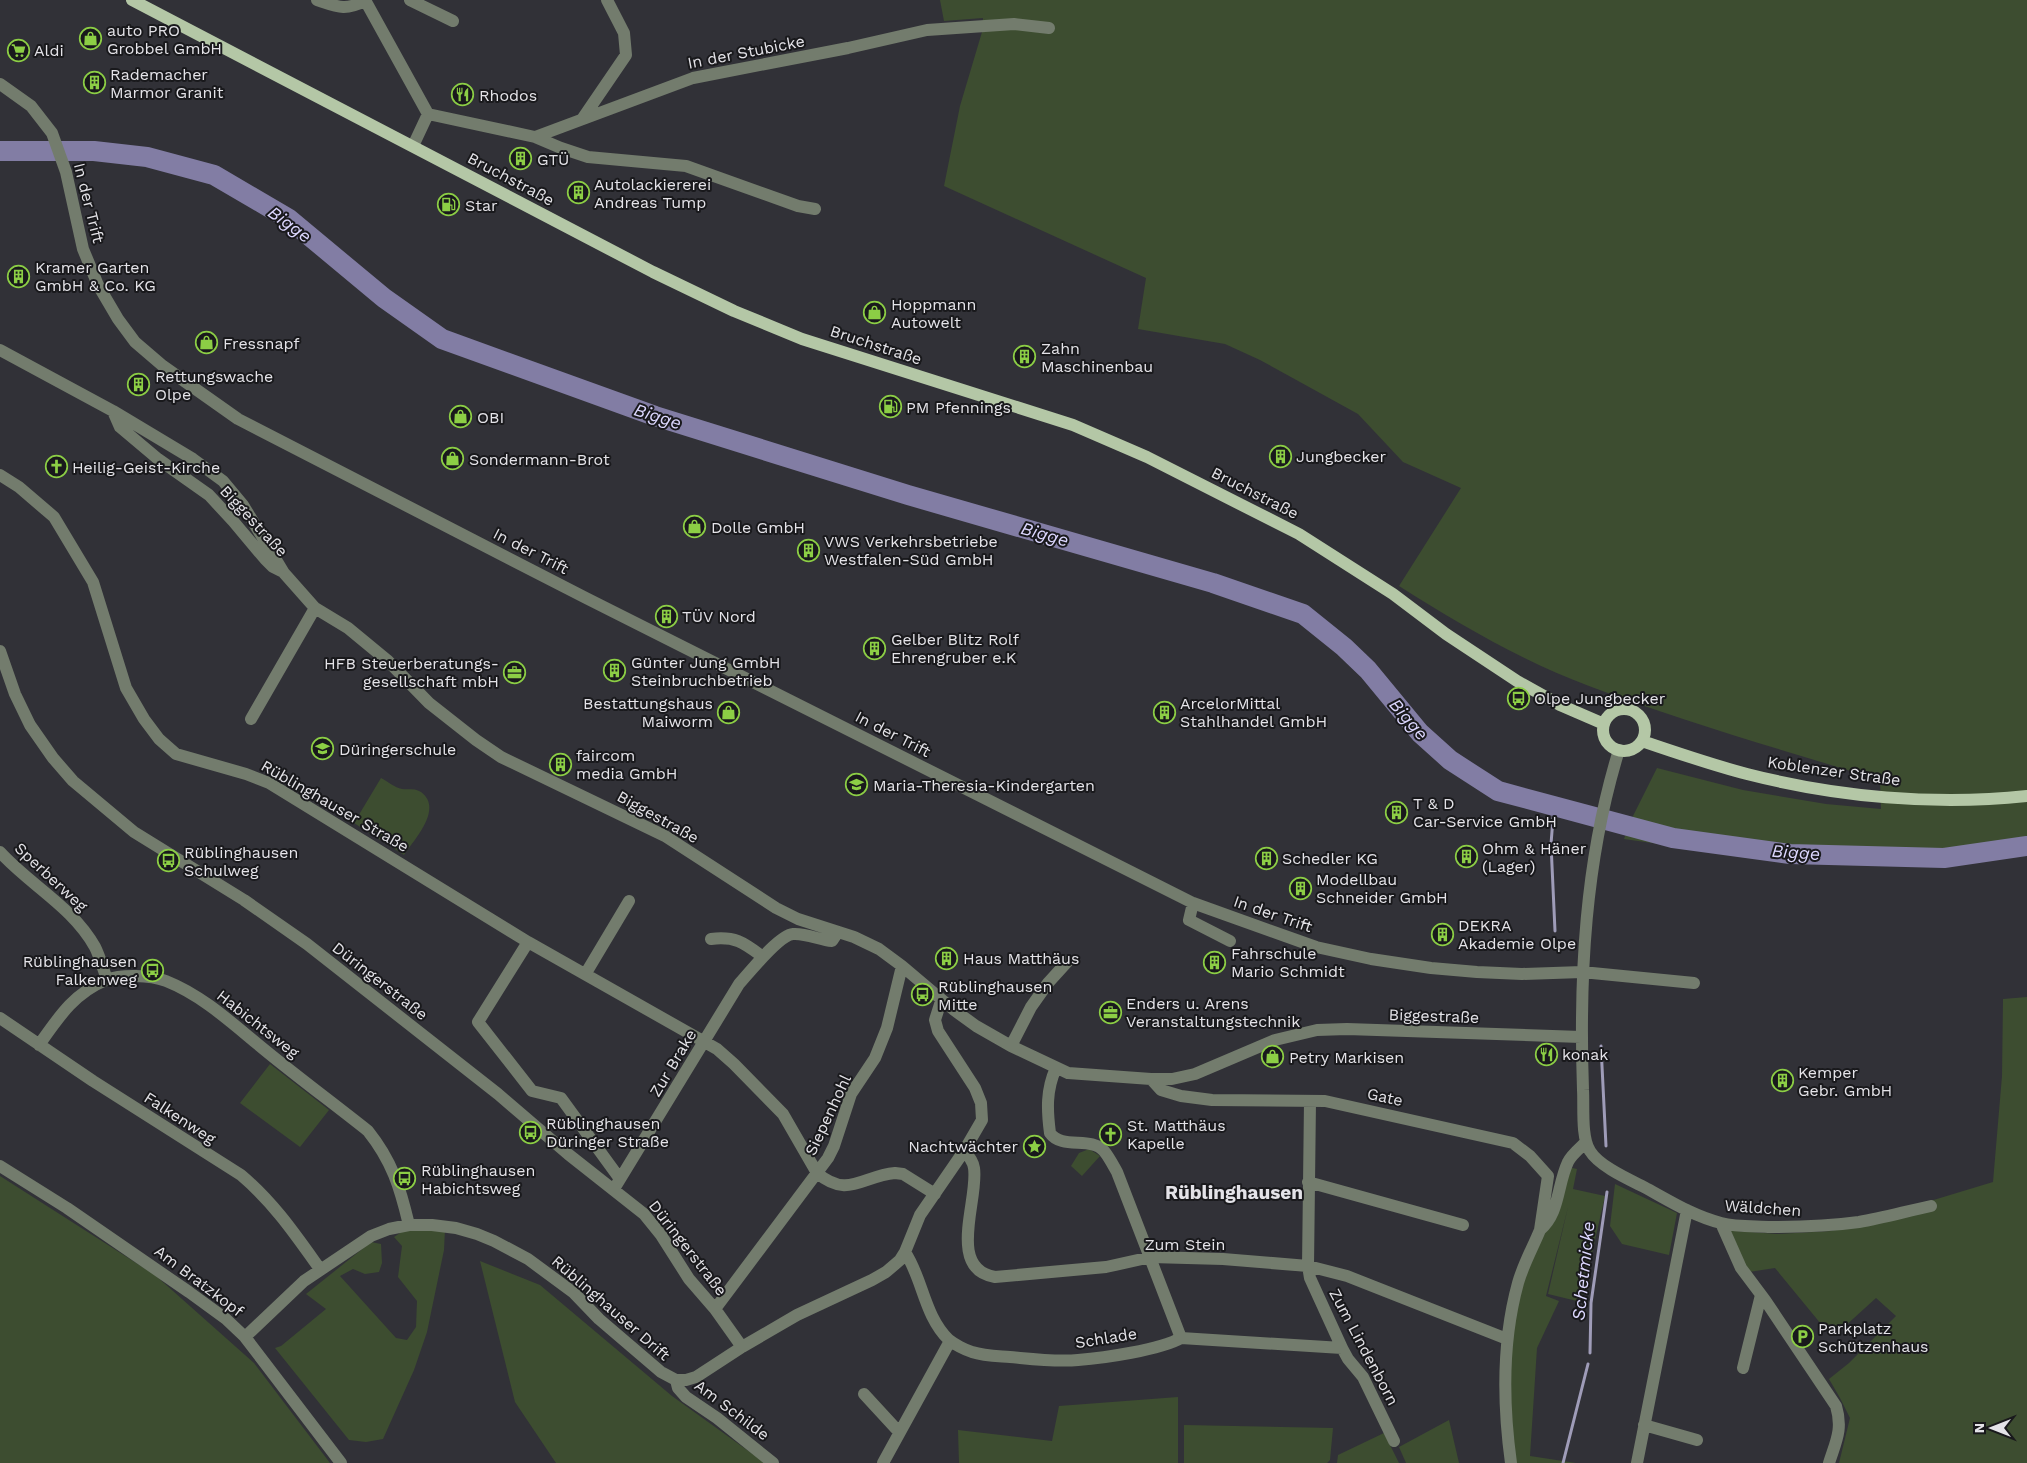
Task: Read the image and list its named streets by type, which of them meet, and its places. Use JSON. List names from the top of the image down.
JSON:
{
  "streets": {
    "main road": ["Bruchstraße", "Koblenzer Straße"],
    "street": [
      "In der Stubicke",
      "In der Trift",
      "Biggestraße",
      "Rüblinghauser Straße",
      "Sperberweg",
      "Düringerstraße",
      "Habichtsweg",
      "Zur Brake",
      "Gate",
      "Siepenhohl",
      "Falkenweg",
      "Wäldchen",
      "Zum Stein",
      "Am Bratzkopf",
      "Rüblinghauser Drift",
      "Schlade",
      "Zum Lindenborn",
      "Am Schilde"
    ]
  },
  "crossings": [
    ["Bruchstraße", "Koblenzer Straße"],
    ["Biggestraße", "Zur Brake"],
    ["Biggestraße", "Gate"],
    ["Biggestraße", "Siepenhohl"],
    ["Biggestraße", "Rüblinghauser Drift"],
    ["Rüblinghauser Straße", "Düringerstraße"],
    ["Rüblinghauser Straße", "Zur Brake"],
    ["Rüblinghauser Straße", "Siepenhohl"],
    ["Sperberweg", "Habichtsweg"],
    ["Düringerstraße", "Zur Brake"],
    ["Düringerstraße", "Siepenhohl"],
    ["Düringerstraße", "Rüblinghauser Drift"],
    ["Habichtsweg", "Falkenweg"],
    ["Habichtsweg", "Rüblinghauser Drift"],
    ["Gate", "Zum Lindenborn"],
    ["Falkenweg", "Rüblinghauser Drift"],
    ["Zum Stein", "Rüblinghauser Drift"],
    ["Zum Stein", "Zum Lindenborn"],
    ["Am Bratzkopf", "Rüblinghauser Drift"],
    ["Rüblinghauser Drift", "Schlade"],
    ["Rüblinghauser Drift", "Am Schilde"],
    ["Schlade", "Zum Lindenborn"]
  ],
  "districts": ["Rüblinghausen"],
  "water": ["Bigge", "Schetmicke"],
  "places": {
    "shop": [
      "auto PRO Grobbel GmbH",
      "Hoppmann Autowelt",
      "Fressnapf",
      "OBI",
      "Sondermann-Brot",
      "Dolle GmbH",
      "Bestattungshaus Maiworm",
      "Petry Markisen"
    ],
    "supermarket": ["Aldi"],
    "building": [
      "Rademacher Marmor Granit",
      "GTÜ",
      "Autolackiererei Andreas Tump",
      "Kramer Garten GmbH & Co. KG",
      "Zahn Maschinenbau",
      "Rettungswache Olpe",
      "Jungbecker",
      "VWS Verkehrsbetriebe Westfalen-Süd GmbH",
      "TÜV Nord",
      "Gelber Blitz Rolf Ehrengruber e.K",
      "Günter Jung GmbH Steinbruchbetrieb",
      "ArcelorMittal Stahlhandel GmbH",
      "faircom media GmbH",
      "T & D Car-Service GmbH",
      "Ohm & Häner (Lager)",
      "Schedler KG",
      "Modellbau Schneider GmbH",
      "DEKRA Akademie Olpe",
      "Haus Matthäus",
      "Fahrschule Mario Schmidt",
      "Kemper Gebr. GmbH"
    ],
    "restaurant": ["Rhodos", "konak"],
    "fuel station": ["Star", "PM Pfennings"],
    "church": ["Heilig-Geist-Kirche", "St. Matthäus Kapelle"],
    "office": ["HFB Steuerberatungs- gesellschaft mbH", "Enders u. Arens Veranstaltungstechnik"],
    "bus stop": [
      "Olpe Jungbecker",
      "Rüblinghausen Schulweg",
      "Rüblinghausen Falkenweg",
      "Rüblinghausen Mitte",
      "Rüblinghausen Düringer Straße",
      "Rüblinghausen Habichtsweg"
    ],
    "school or university": ["Düringerschule", "Maria-Theresia-Kindergarten"],
    "place": ["Nachtwächter"],
    "parking": ["Parkplatz Schützenhaus"]
  },
  "north": "left"
}
